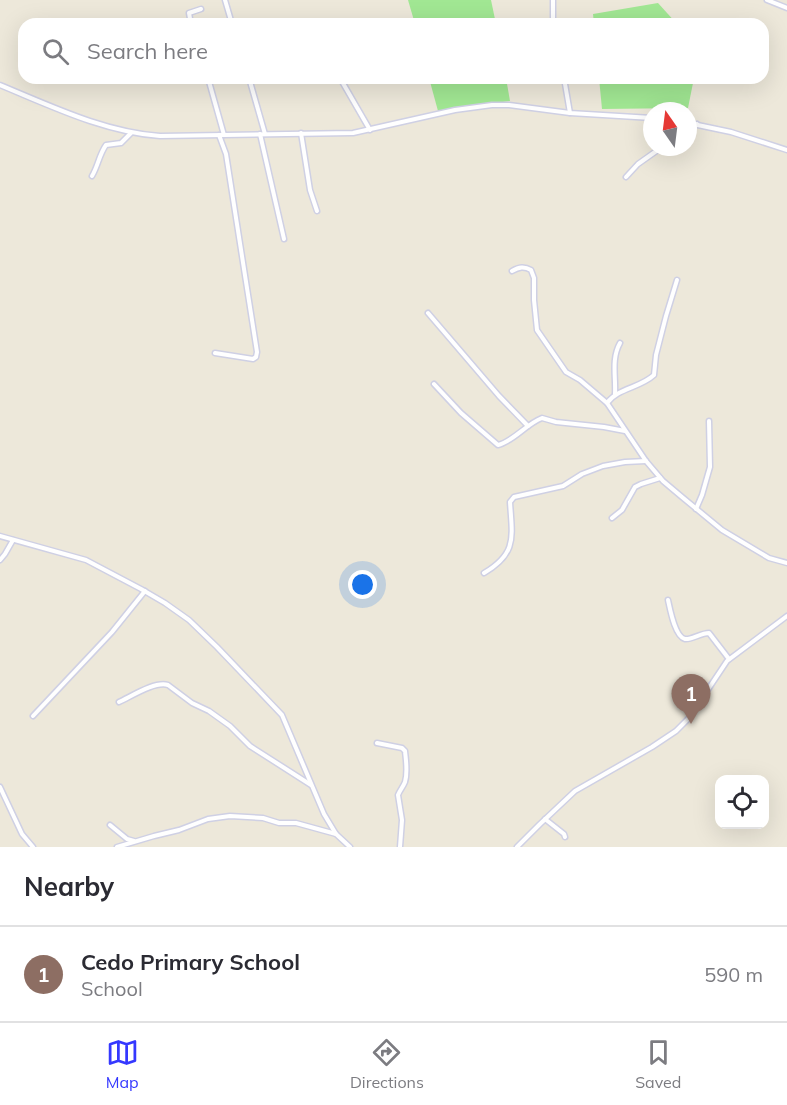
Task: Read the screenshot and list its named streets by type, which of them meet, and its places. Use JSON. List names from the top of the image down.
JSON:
{
  "north": "top",
  "page": {
    "search": "Search here",
    "pins": "1",
    "heading": "Nearby",
    "list": [
      {
        "mark": "1",
        "name": "Cedo Primary School",
        "note": "School",
        "value": "590 m"
      }
    ],
    "nav": ["Map", "Directions", "Saved"]
  }
}
